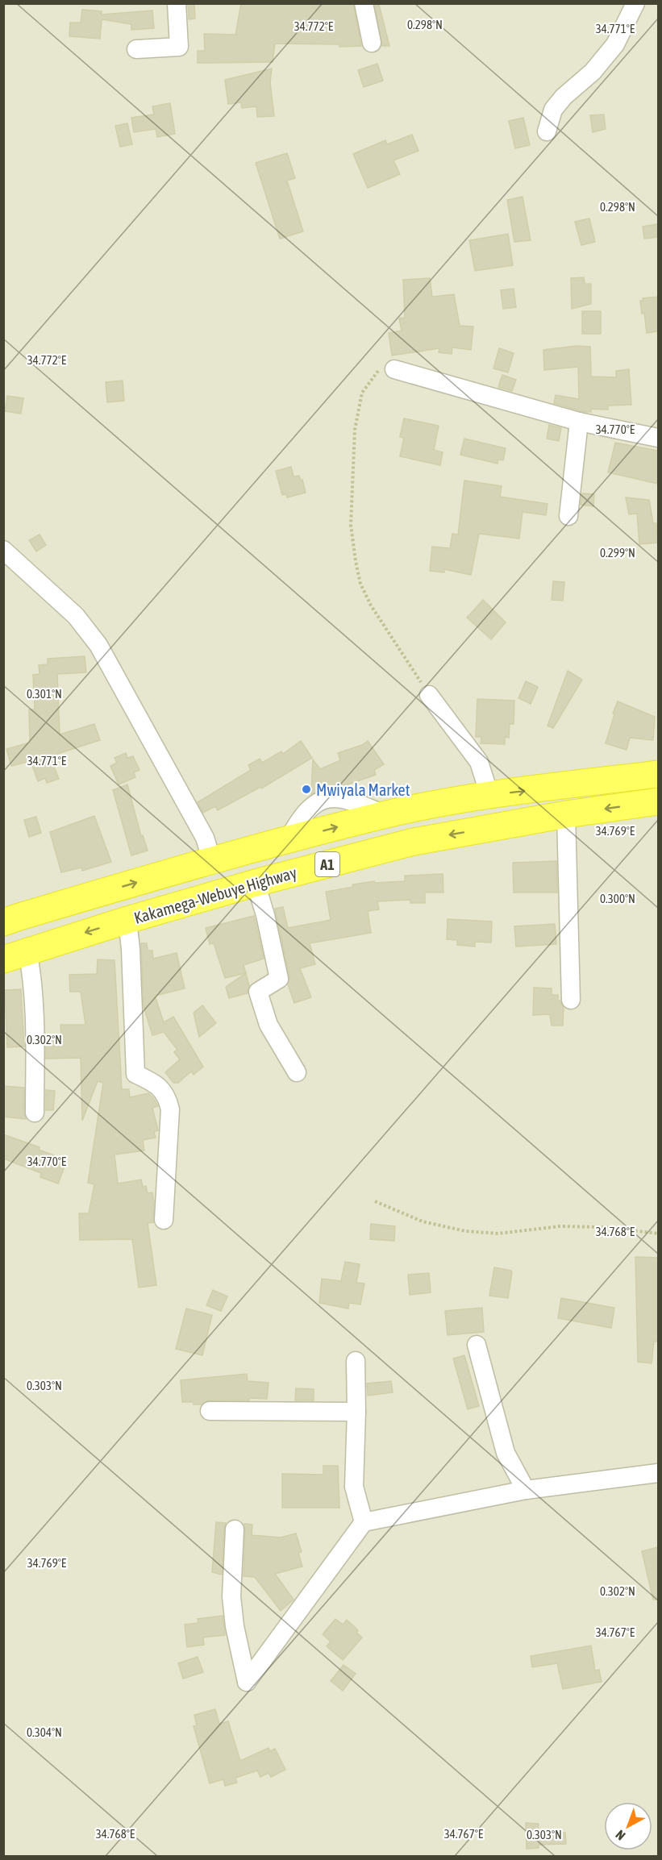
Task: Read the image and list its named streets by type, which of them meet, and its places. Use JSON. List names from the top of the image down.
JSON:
{
  "streets": {
    "highway": ["A1", "Kakamega-Webuye Highway"]
  },
  "places": ["Mwiyala Market"],
  "north": "bottom left",
  "coordinates": [
    "0.298°N",
    "34.772°E",
    "34.771°E",
    "34.770°E",
    "0.299°N",
    "0.301°N",
    "34.769°E",
    "0.300°N",
    "0.302°N",
    "34.768°E",
    "0.303°N",
    "34.767°E",
    "0.304°N"
  ]
}
